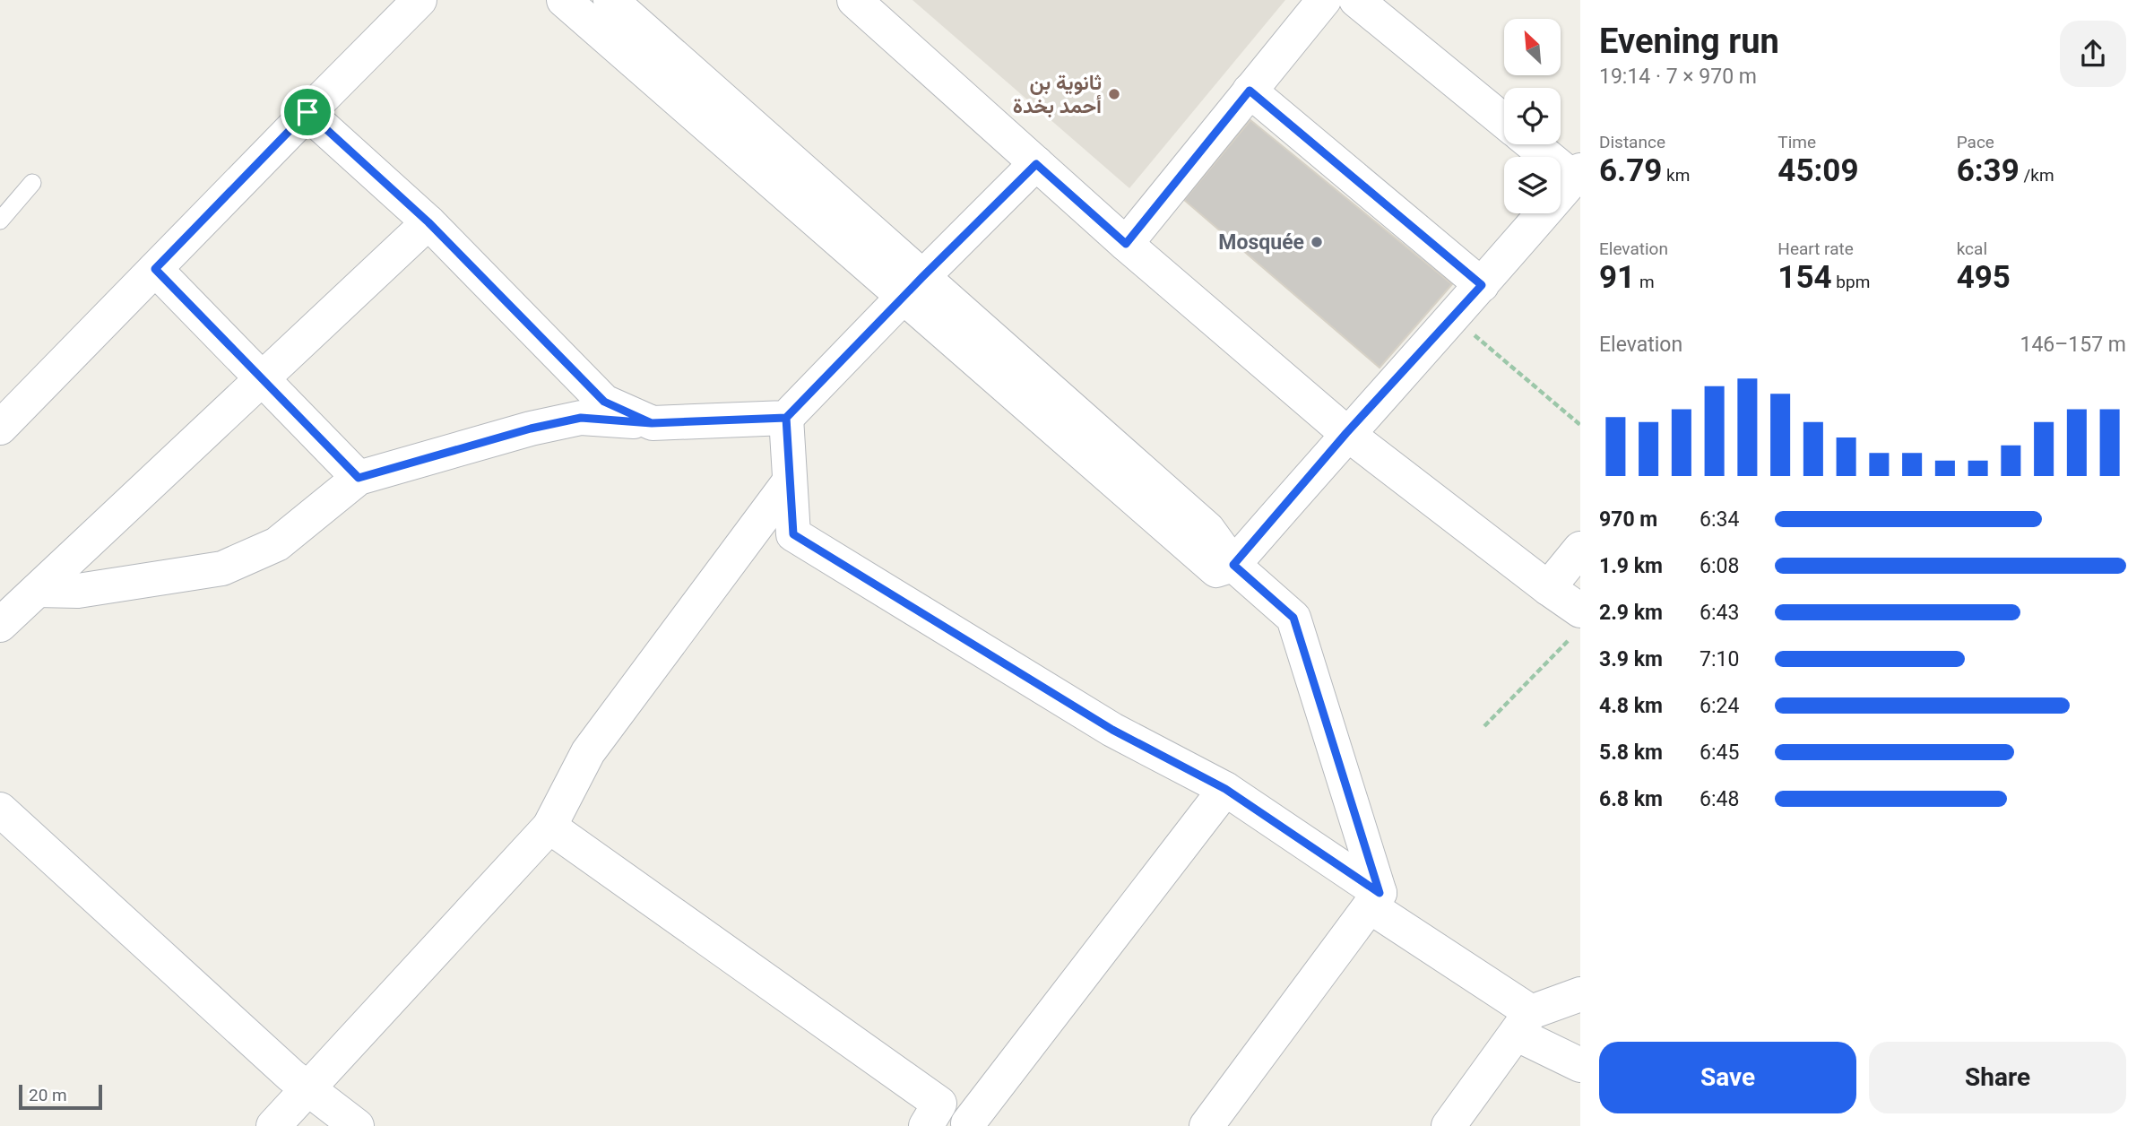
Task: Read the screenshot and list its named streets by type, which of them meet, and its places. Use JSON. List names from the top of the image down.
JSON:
{
  "places": ["ثانوية بن أحمد بخدة", "Mosquée"],
  "scale_bar": "20 m",
  "north": "top left",
  "page": {
    "heading": ["Evening run", "19:14 · 7 × 970 m"],
    "stats": [
      ["Distance", "6.79 km"],
      ["Time", "45:09"],
      ["Pace", "6:39 /km"],
      ["Elevation", "91 m"],
      ["Heart rate", "154 bpm"],
      ["kcal", "495"]
    ],
    "chart": ["Elevation", "146–157 m"],
    "list": [
      {
        "name": "970 m",
        "note": "6:34"
      },
      {
        "name": "1.9 km",
        "note": "6:08"
      },
      {
        "name": "2.9 km",
        "note": "6:43"
      },
      {
        "name": "3.9 km",
        "note": "7:10"
      },
      {
        "name": "4.8 km",
        "note": "6:24"
      },
      {
        "name": "5.8 km",
        "note": "6:45"
      },
      {
        "name": "6.8 km",
        "note": "6:48"
      }
    ],
    "buttons": ["Save", "Share"],
    "scale": "20 m"
  }
}
